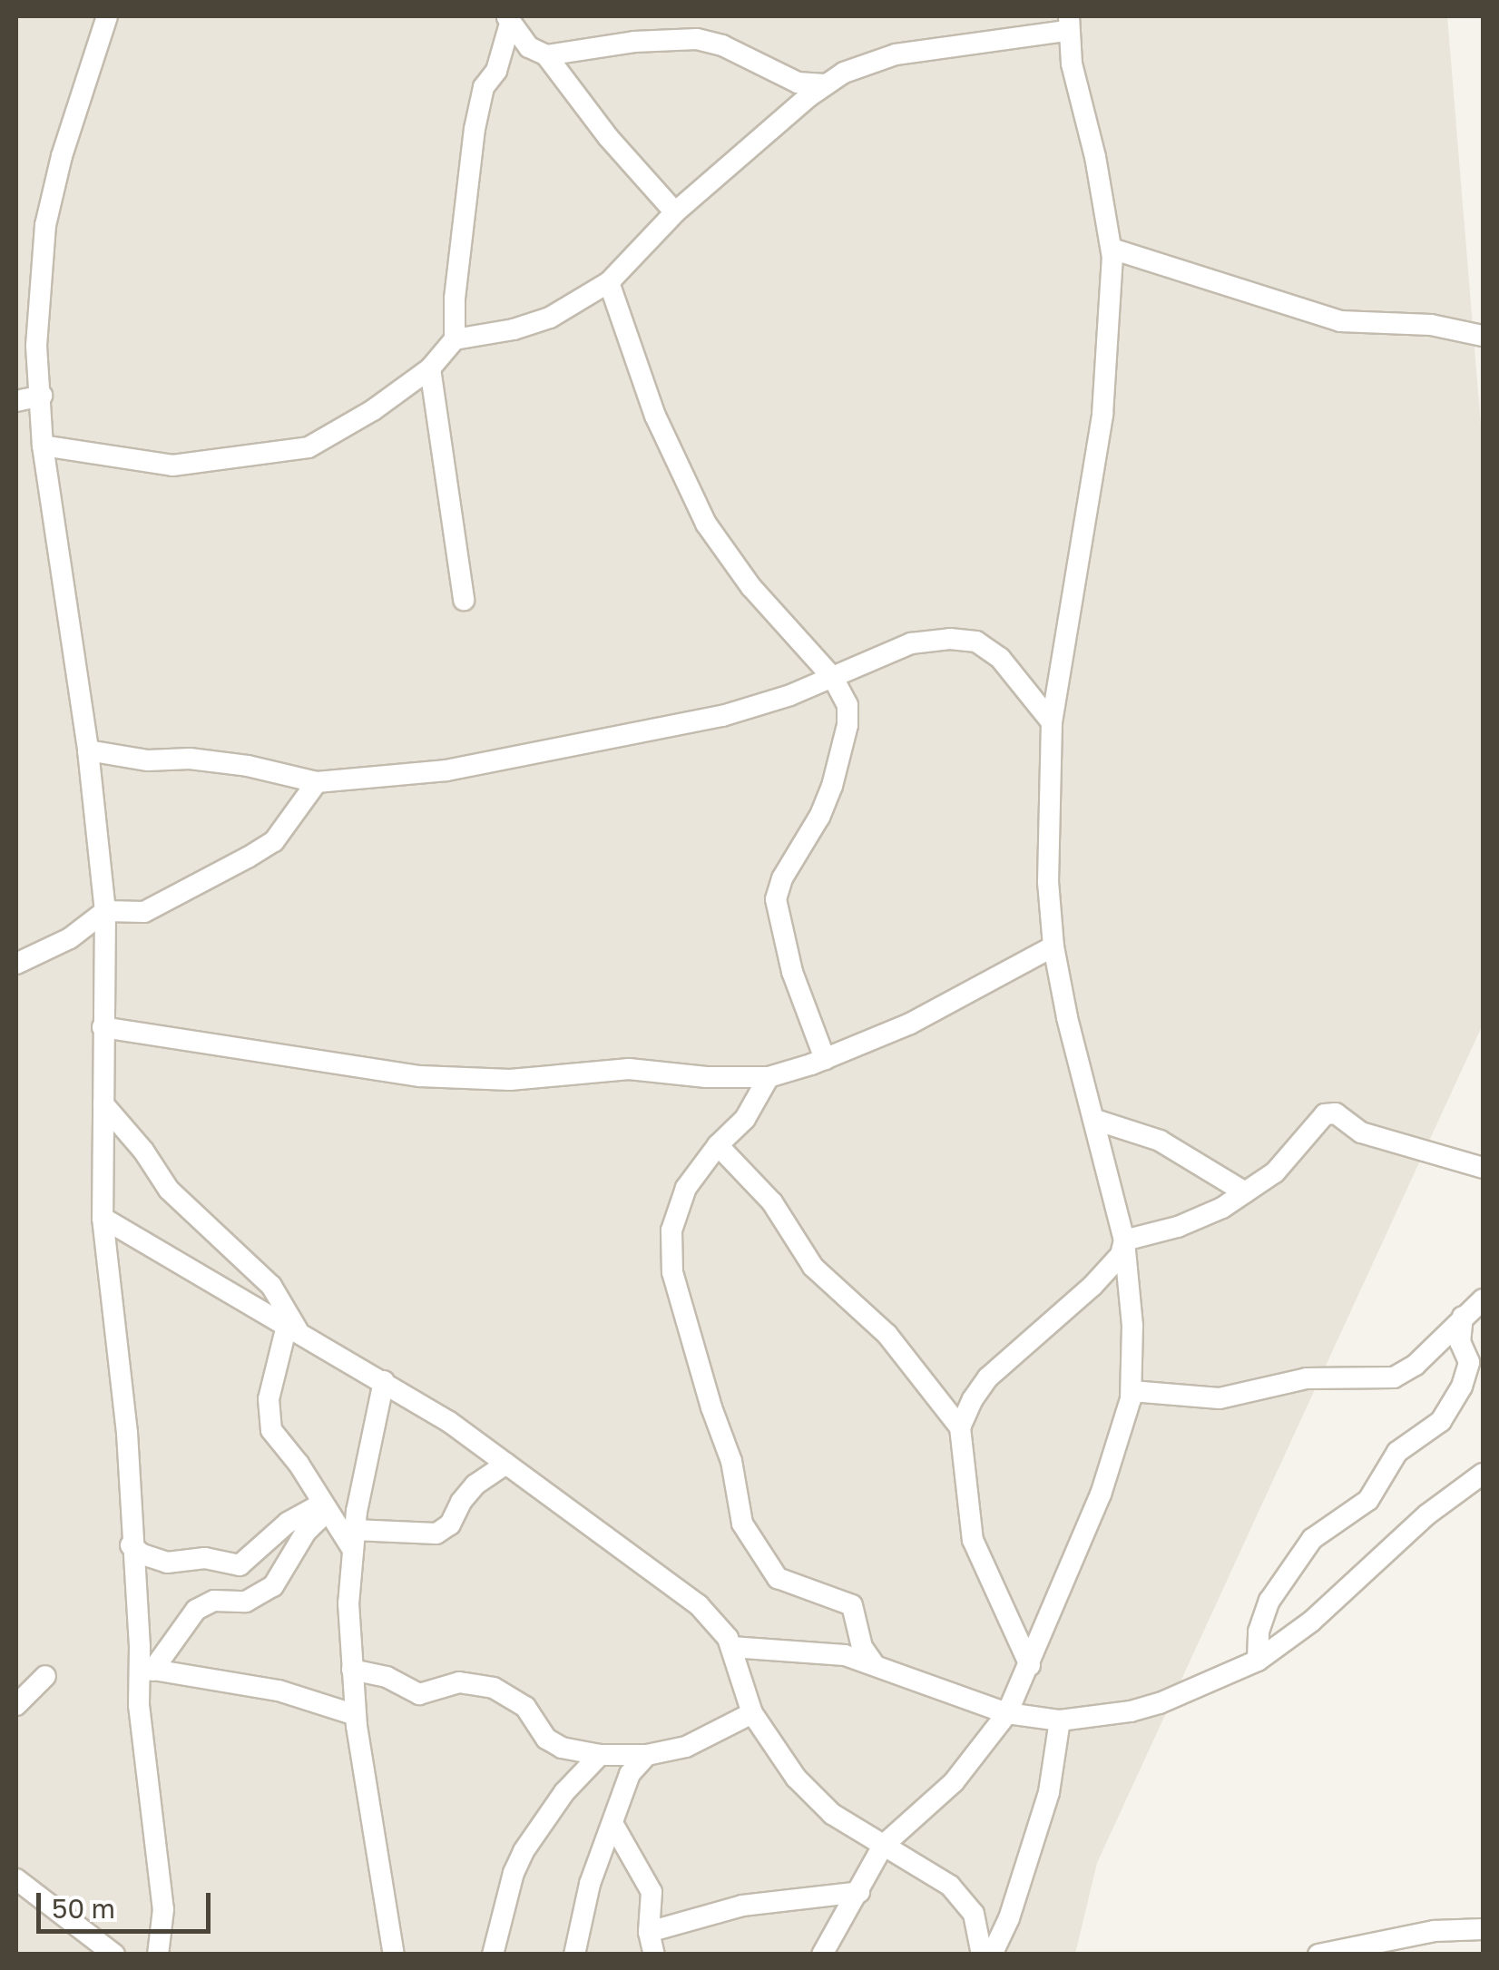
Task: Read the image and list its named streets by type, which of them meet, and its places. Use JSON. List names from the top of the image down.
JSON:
{
  "scale_bar": "50 m"
}
